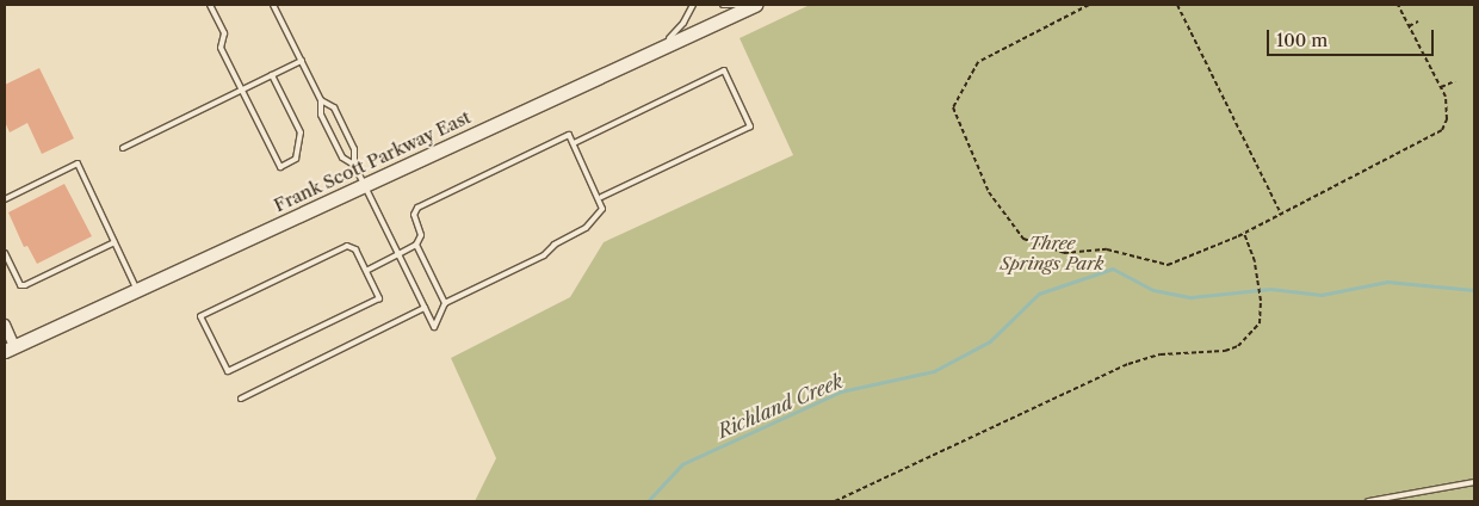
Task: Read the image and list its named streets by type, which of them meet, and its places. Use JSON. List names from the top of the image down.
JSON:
{
  "streets": {
    "main road": ["Frank Scott Parkway East"]
  },
  "water": ["Richland Creek"],
  "parks": ["Three Springs Park"],
  "scale_bar": "100 m"
}
